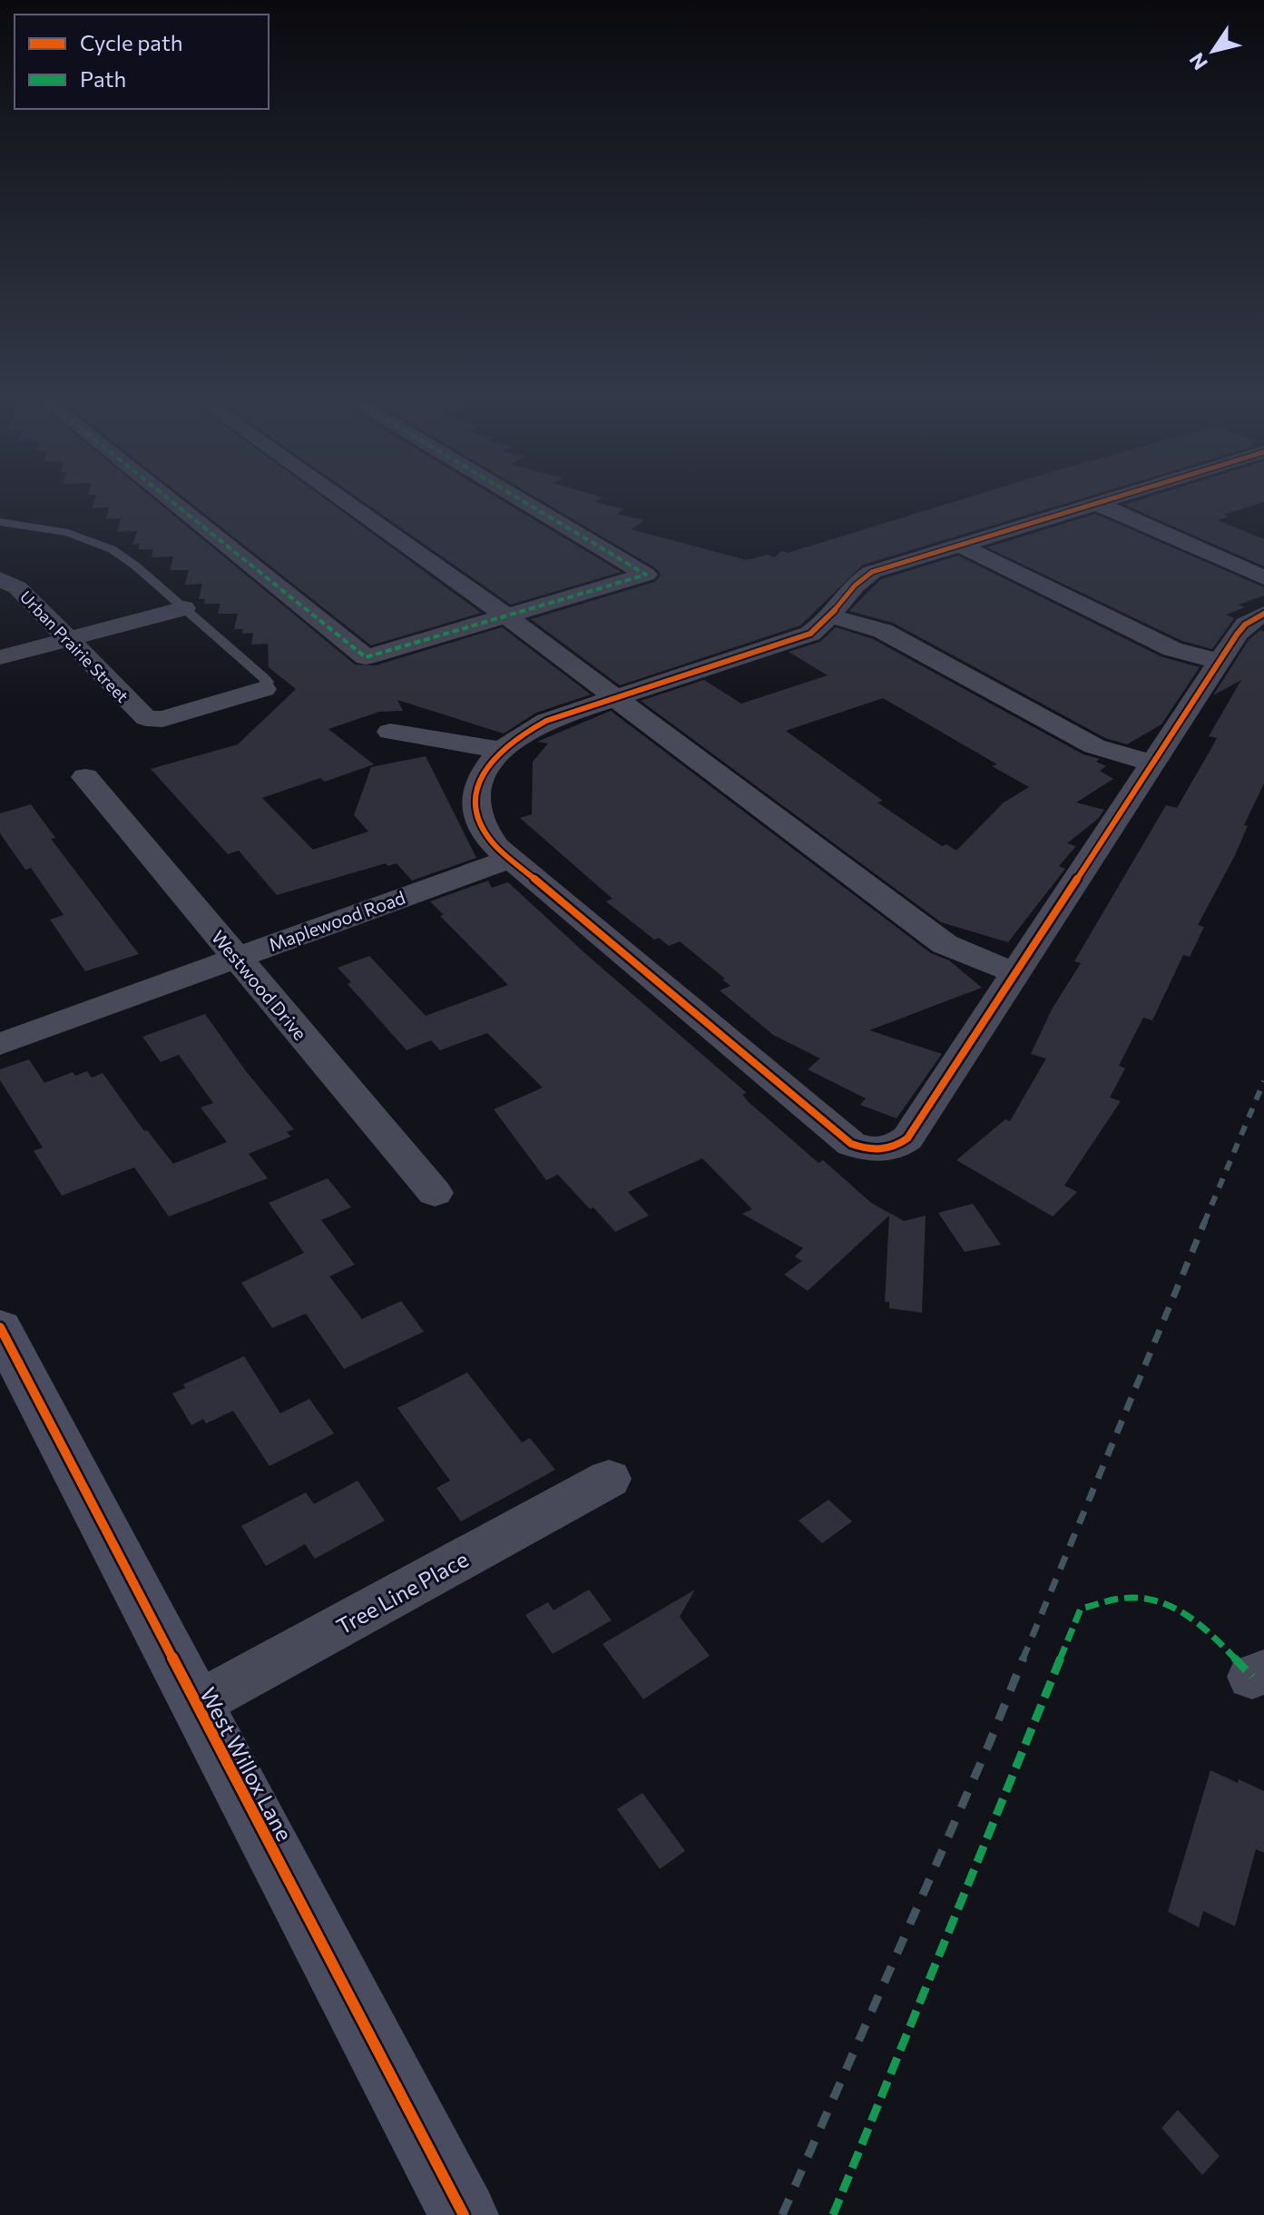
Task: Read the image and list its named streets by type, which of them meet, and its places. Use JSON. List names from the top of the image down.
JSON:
{
  "streets": {
    "main road": ["West Willox Lane"],
    "street": [
      "Urban Prairie Street",
      "Maplewood Road",
      "Westwood Drive",
      "Tree Line Place"
    ]
  },
  "crossings": [
    ["Maplewood Road", "Westwood Drive"],
    ["Tree Line Place", "West Willox Lane"]
  ],
  "legend": ["Cycle path", "Path"],
  "north": "bottom left"
}
